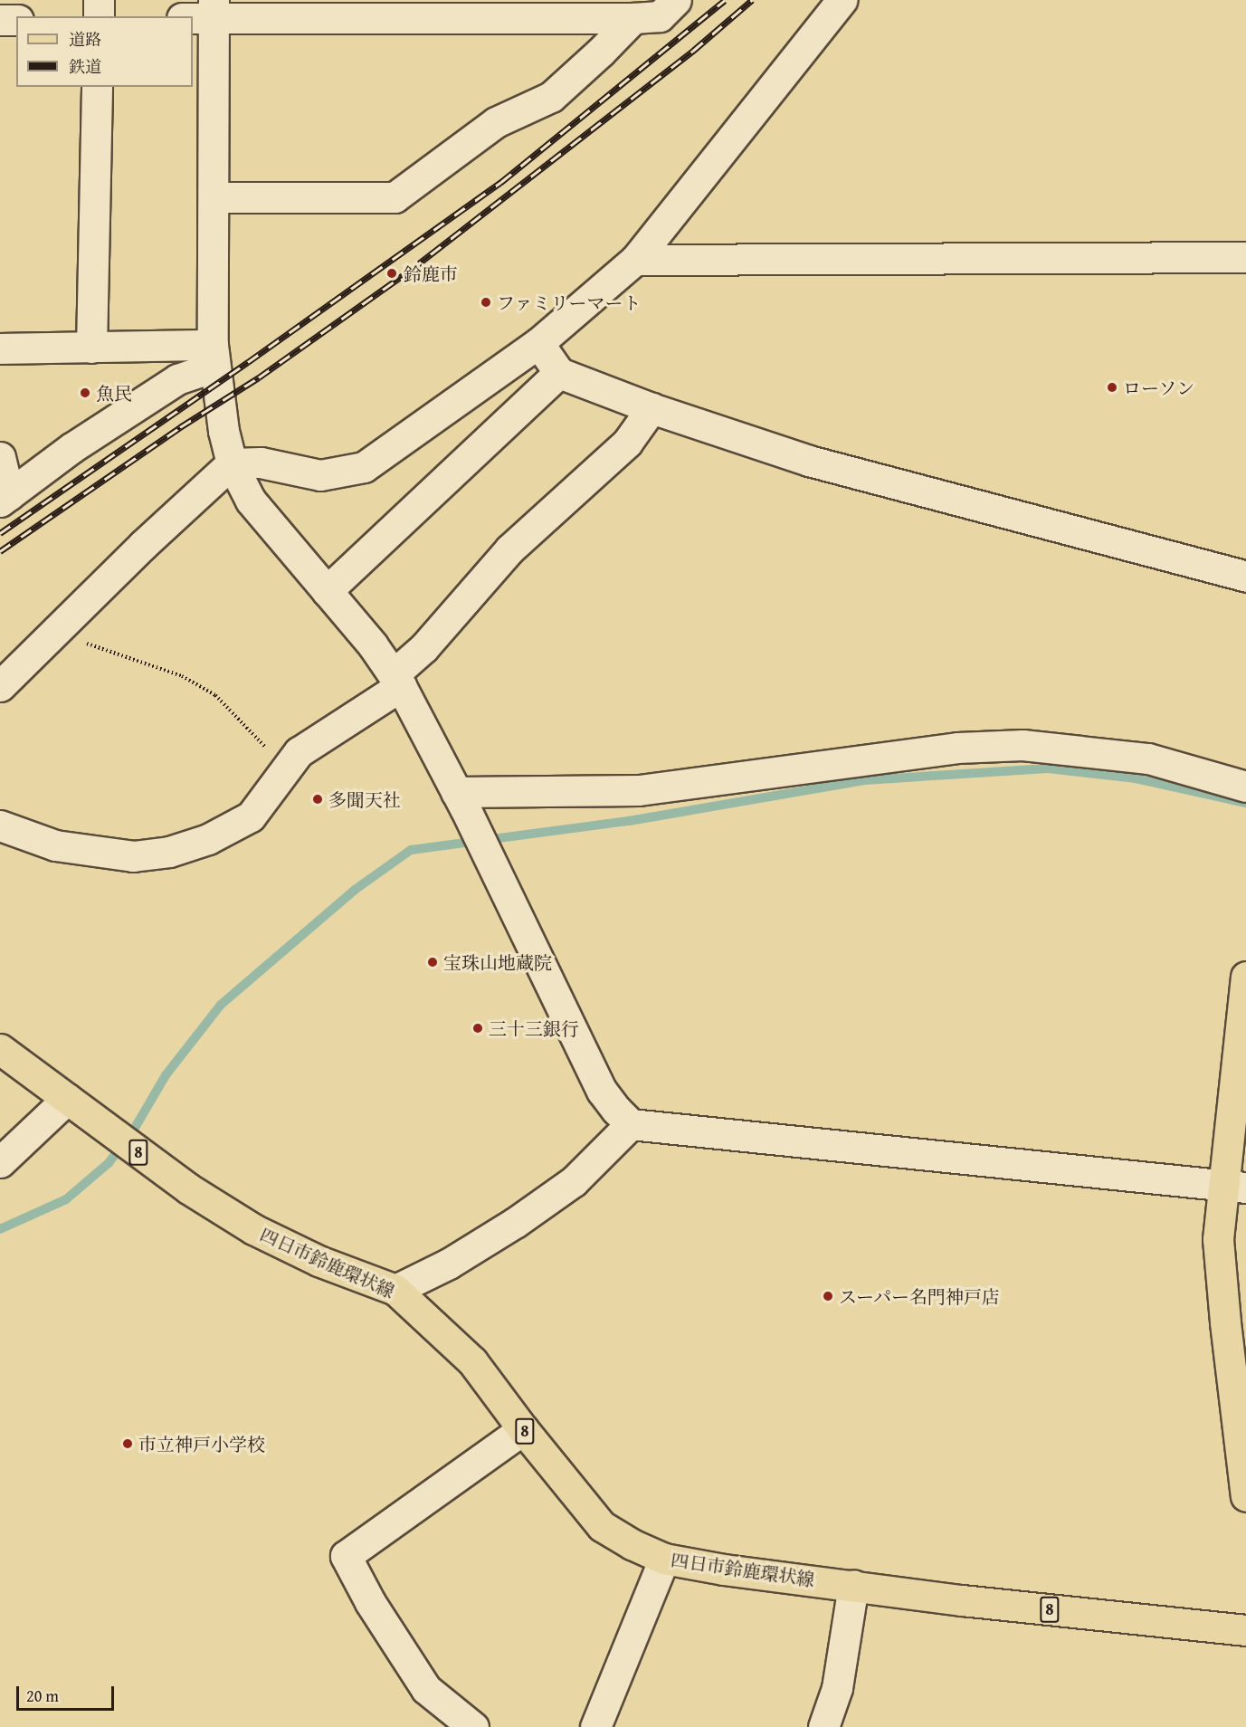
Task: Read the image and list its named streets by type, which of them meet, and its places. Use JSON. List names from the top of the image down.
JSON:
{
  "streets": {
    "main road": ["8", "四日市鈴鹿環状線"]
  },
  "places": [
    "鈴鹿市",
    "ファミリーマート",
    "ローソン",
    "魚民",
    "多聞天社",
    "宝珠山地蔵院",
    "三十三銀行",
    "スーパー名門神戸店",
    "市立神戸小学校"
  ],
  "legend": ["道路", "鉄道"],
  "scale_bar": "20 m"
}
